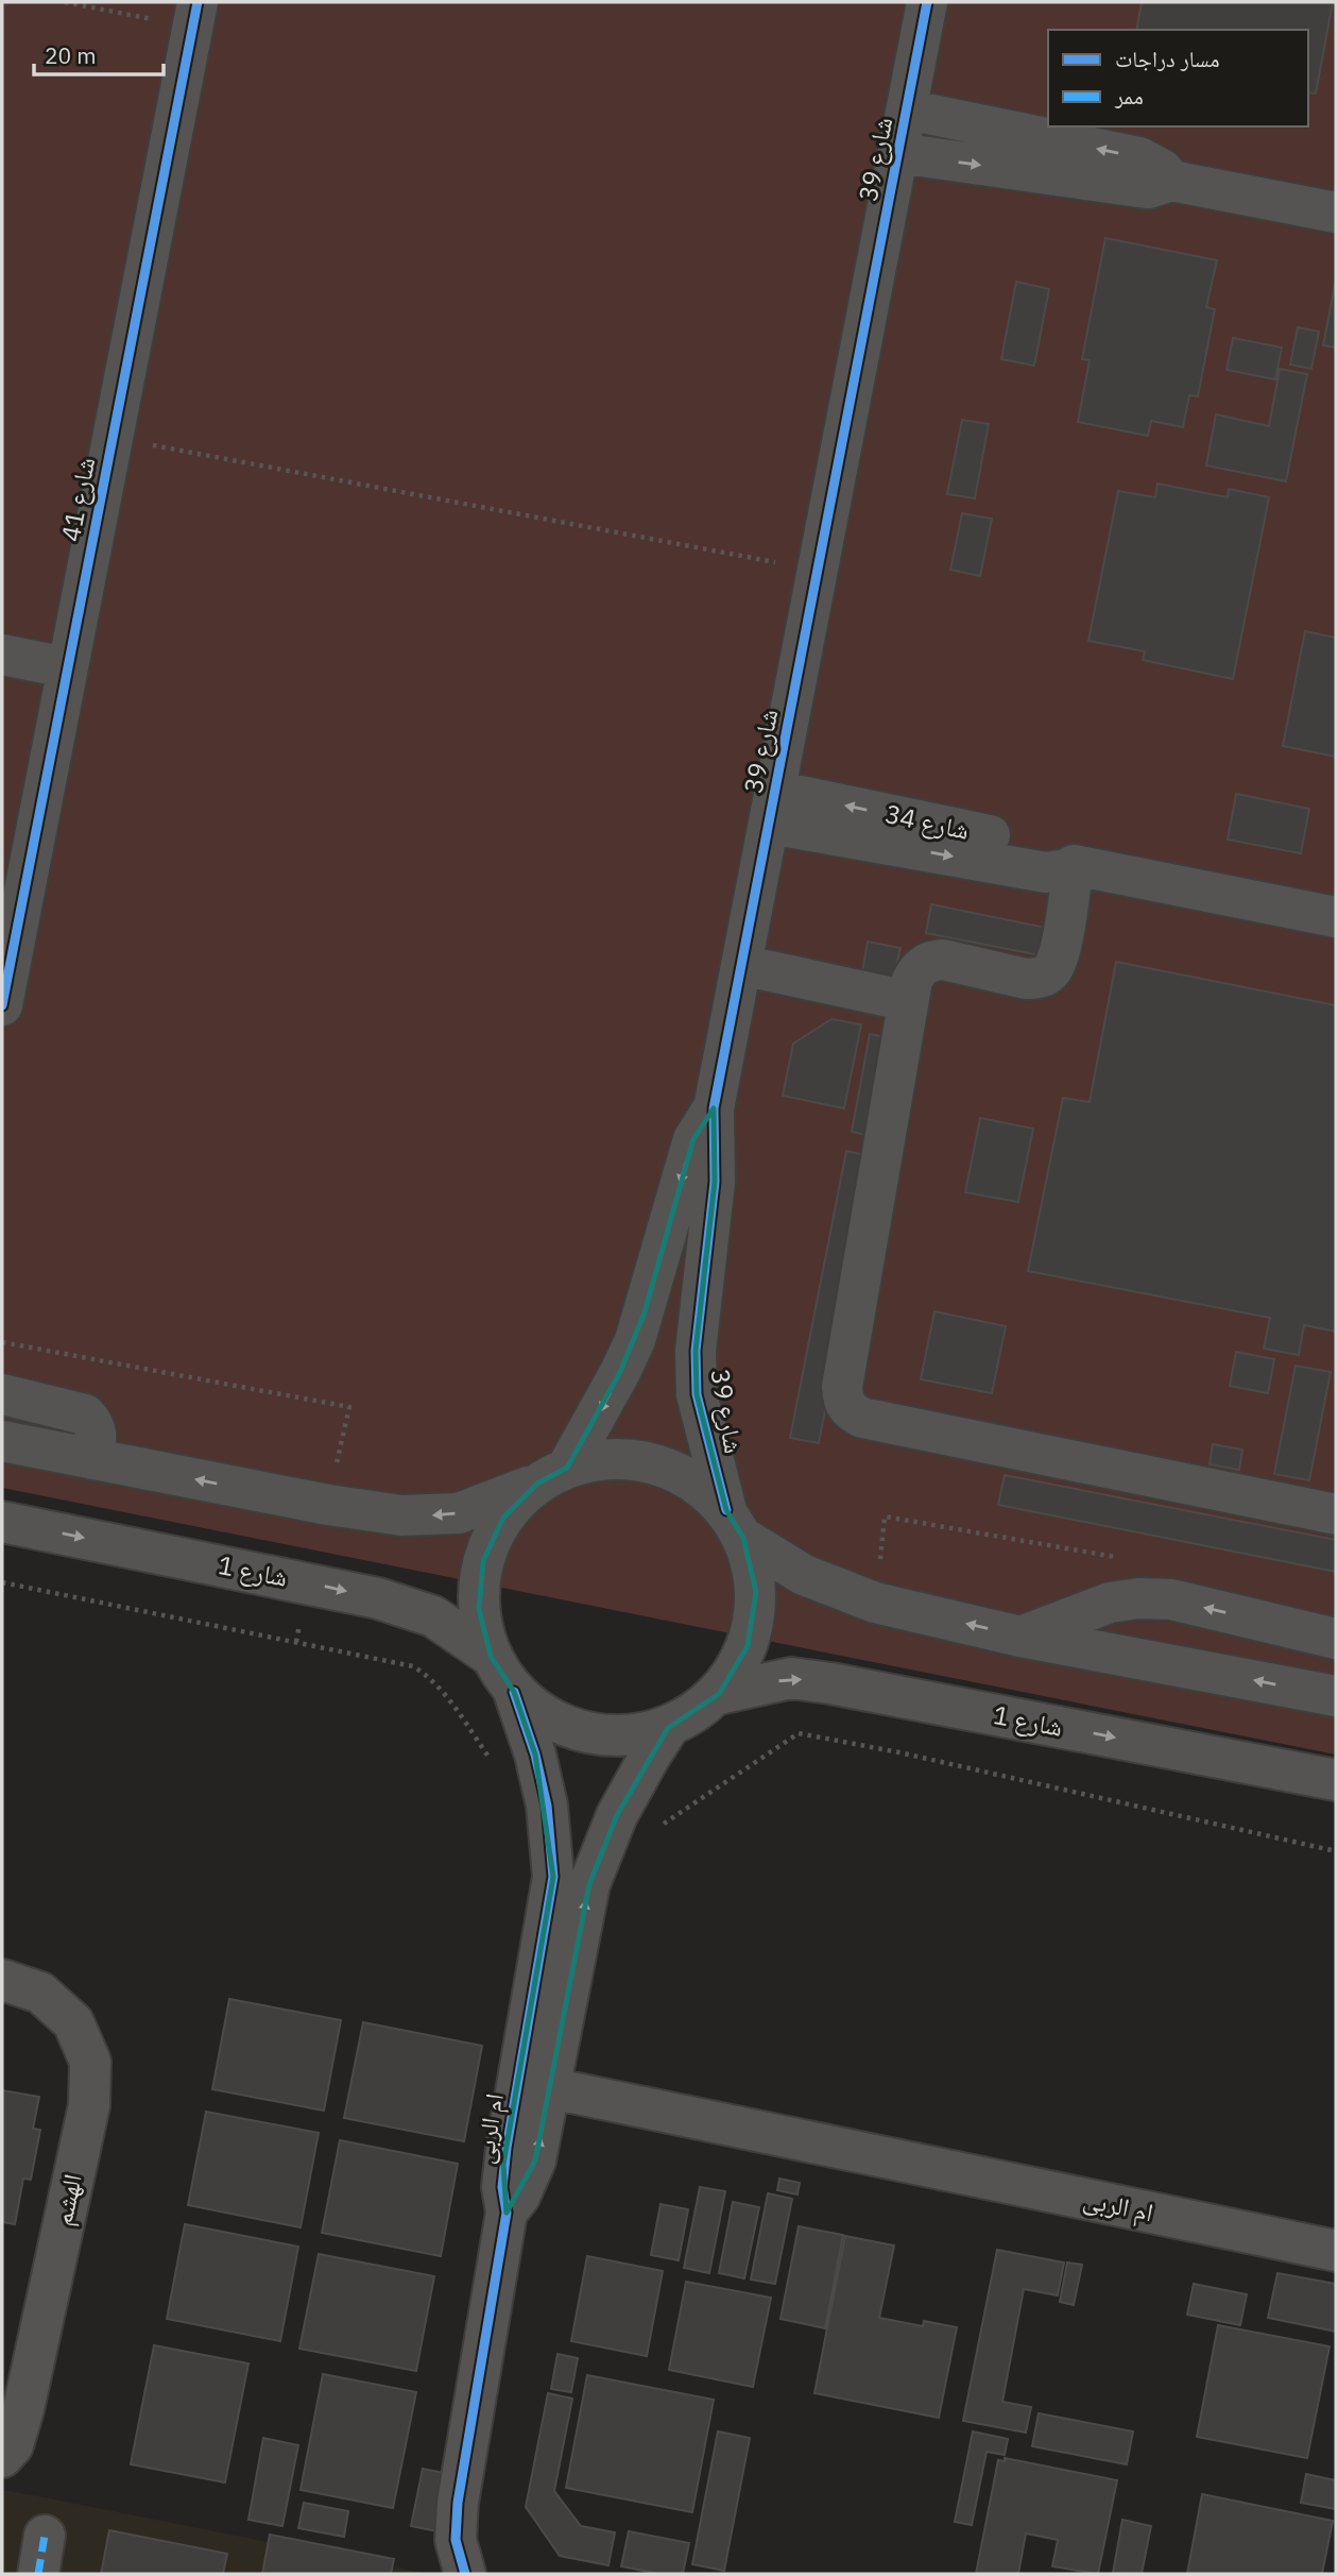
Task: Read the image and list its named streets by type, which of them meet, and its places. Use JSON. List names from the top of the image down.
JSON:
{
  "streets": {
    "street": [
      "شارع 39",
      "شارع 41",
      "شارع 34",
      "شارع 1",
      "ام الربى",
      "الهشم"
    ]
  },
  "crossings": [
    ["شارع 39", "شارع 34"],
    ["شارع 39", "شارع 1"]
  ],
  "legend": ["مسار دراجات", "ممر"],
  "scale_bar": "20 m"
}
